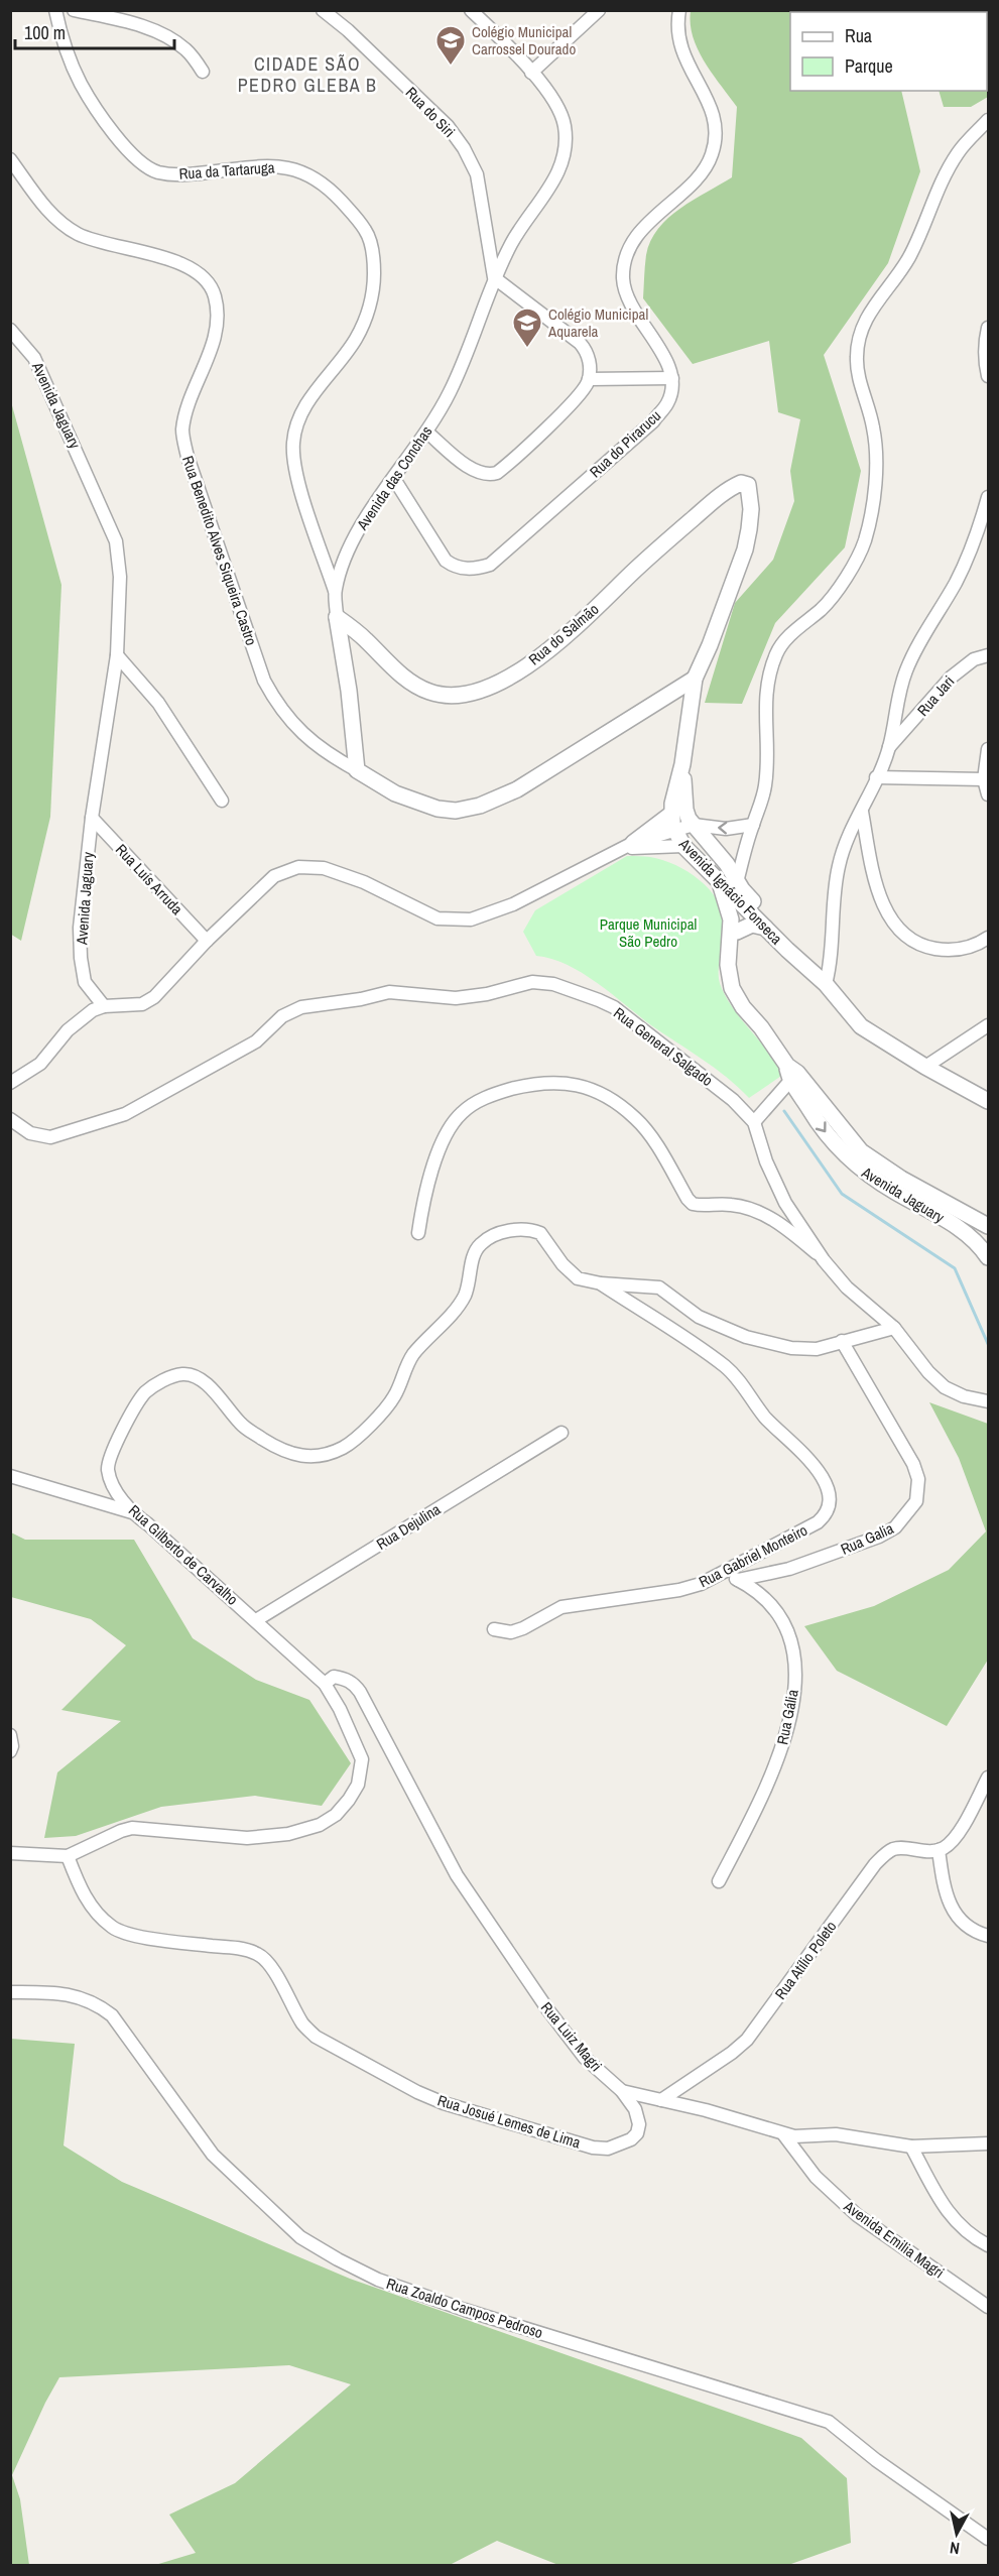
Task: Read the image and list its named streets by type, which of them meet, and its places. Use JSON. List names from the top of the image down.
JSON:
{
  "streets": {
    "street": [
      "Rua do Siri",
      "Rua da Tartaruga",
      "Avenida Jaguary",
      "Rua do Pirarucu",
      "Avenida das Conchas",
      "Rua Benedito Alves Siqueira Castro",
      "Rua do Salmão",
      "Rua Jari",
      "Rua Luís Arruda",
      "Avenida Ignácio Fonseca",
      "Rua General Salgado",
      "Rua Dejulina",
      "Rua Galia",
      "Rua Gilberto de Carvalho",
      "Rua Gabriel Monteiro",
      "Rua Gália",
      "Rua Atílio Poleto",
      "Rua Luiz Magri",
      "Rua Josué Lemes de Lima",
      "Avenida Emilia Magri",
      "Rua Zoaldo Campos Pedroso"
    ]
  },
  "crossings": [
    ["Rua do Siri", "Avenida das Conchas"],
    ["Rua da Tartaruga", "Avenida das Conchas"],
    ["Avenida Jaguary", "Rua Luís Arruda"],
    ["Avenida Jaguary", "Avenida Ignácio Fonseca"],
    ["Rua do Pirarucu", "Avenida das Conchas"],
    ["Avenida das Conchas", "Rua Benedito Alves Siqueira Castro"],
    ["Avenida das Conchas", "Rua do Salmão"],
    ["Rua General Salgado", "Rua Gilberto de Carvalho"],
    ["Rua Dejulina", "Rua Gilberto de Carvalho"],
    ["Rua Galia", "Rua Gilberto de Carvalho"],
    ["Rua Galia", "Rua Gália"],
    ["Rua Gilberto de Carvalho", "Rua Gabriel Monteiro"],
    ["Rua Gilberto de Carvalho", "Rua Luiz Magri"],
    ["Rua Gilberto de Carvalho", "Rua Josué Lemes de Lima"],
    ["Rua Gabriel Monteiro", "Rua Gália"],
    ["Rua Atílio Poleto", "Rua Luiz Magri"],
    ["Rua Luiz Magri", "Rua Josué Lemes de Lima"],
    ["Rua Luiz Magri", "Avenida Emilia Magri"]
  ],
  "districts": ["CIDADE SÃO PEDRO GLEBA B"],
  "parks": ["Parque Municipal São Pedro"],
  "places": {
    "school or university": ["Colégio Municipal Carrossel Dourado", "Colégio Municipal Aquarela"]
  },
  "legend": ["Rua", "Parque"],
  "scale_bar": "100 m",
  "north": "bottom"
}
